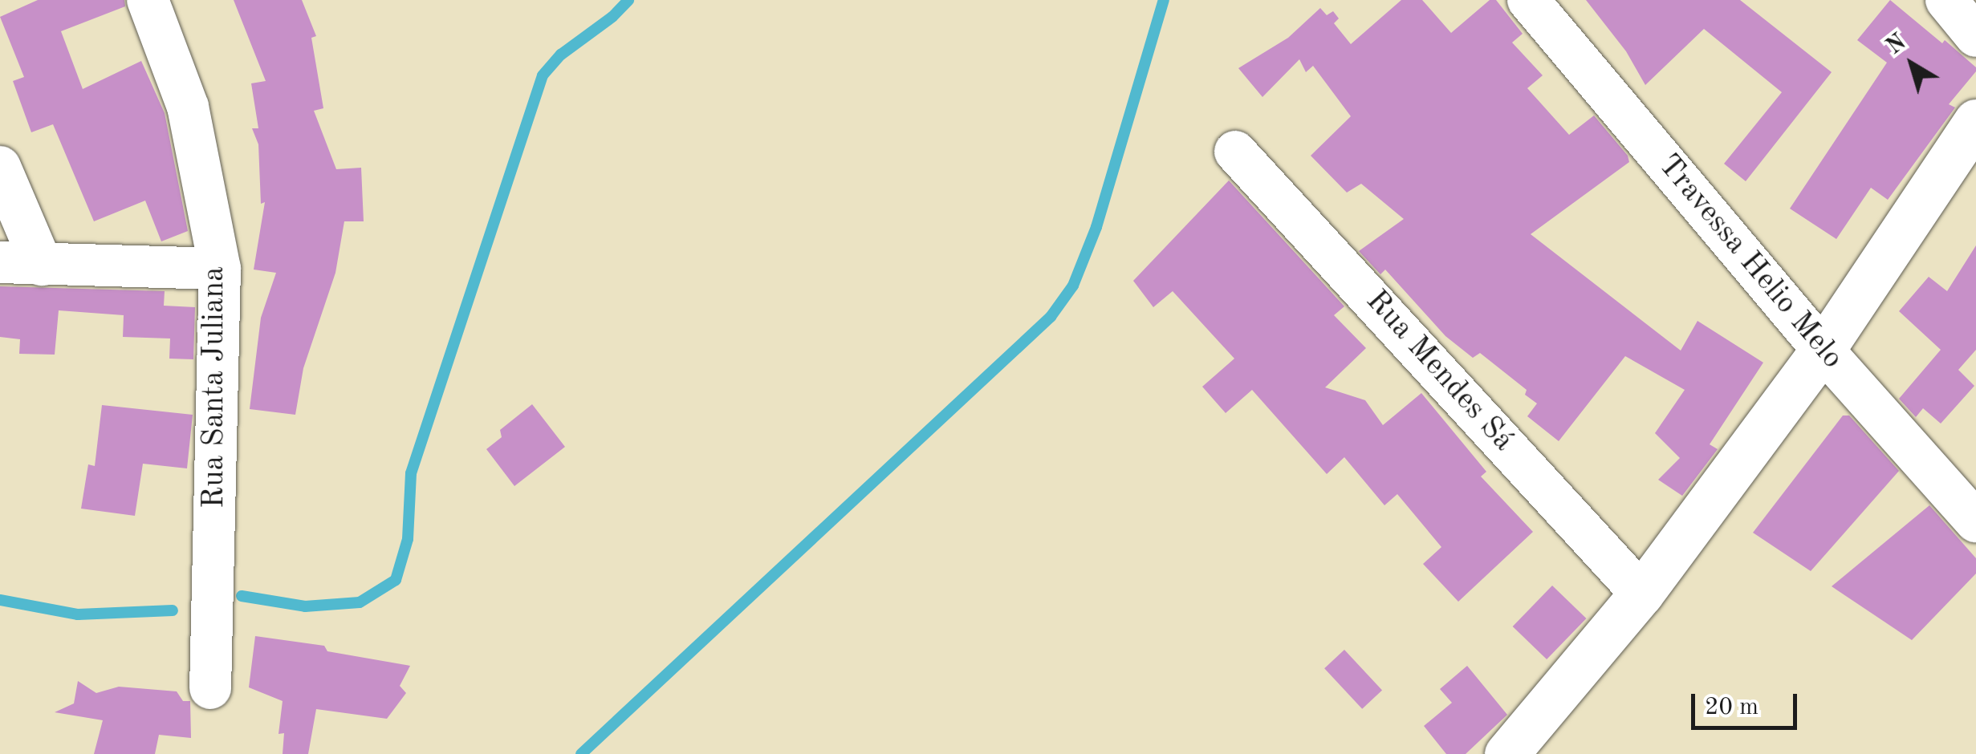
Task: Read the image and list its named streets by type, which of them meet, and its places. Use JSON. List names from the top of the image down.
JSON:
{
  "streets": {
    "street": ["Travessa Helio Melo", "Rua Mendes Sá", "Rua Santa Juliana"]
  },
  "scale_bar": "20 m",
  "north": "top left"
}
